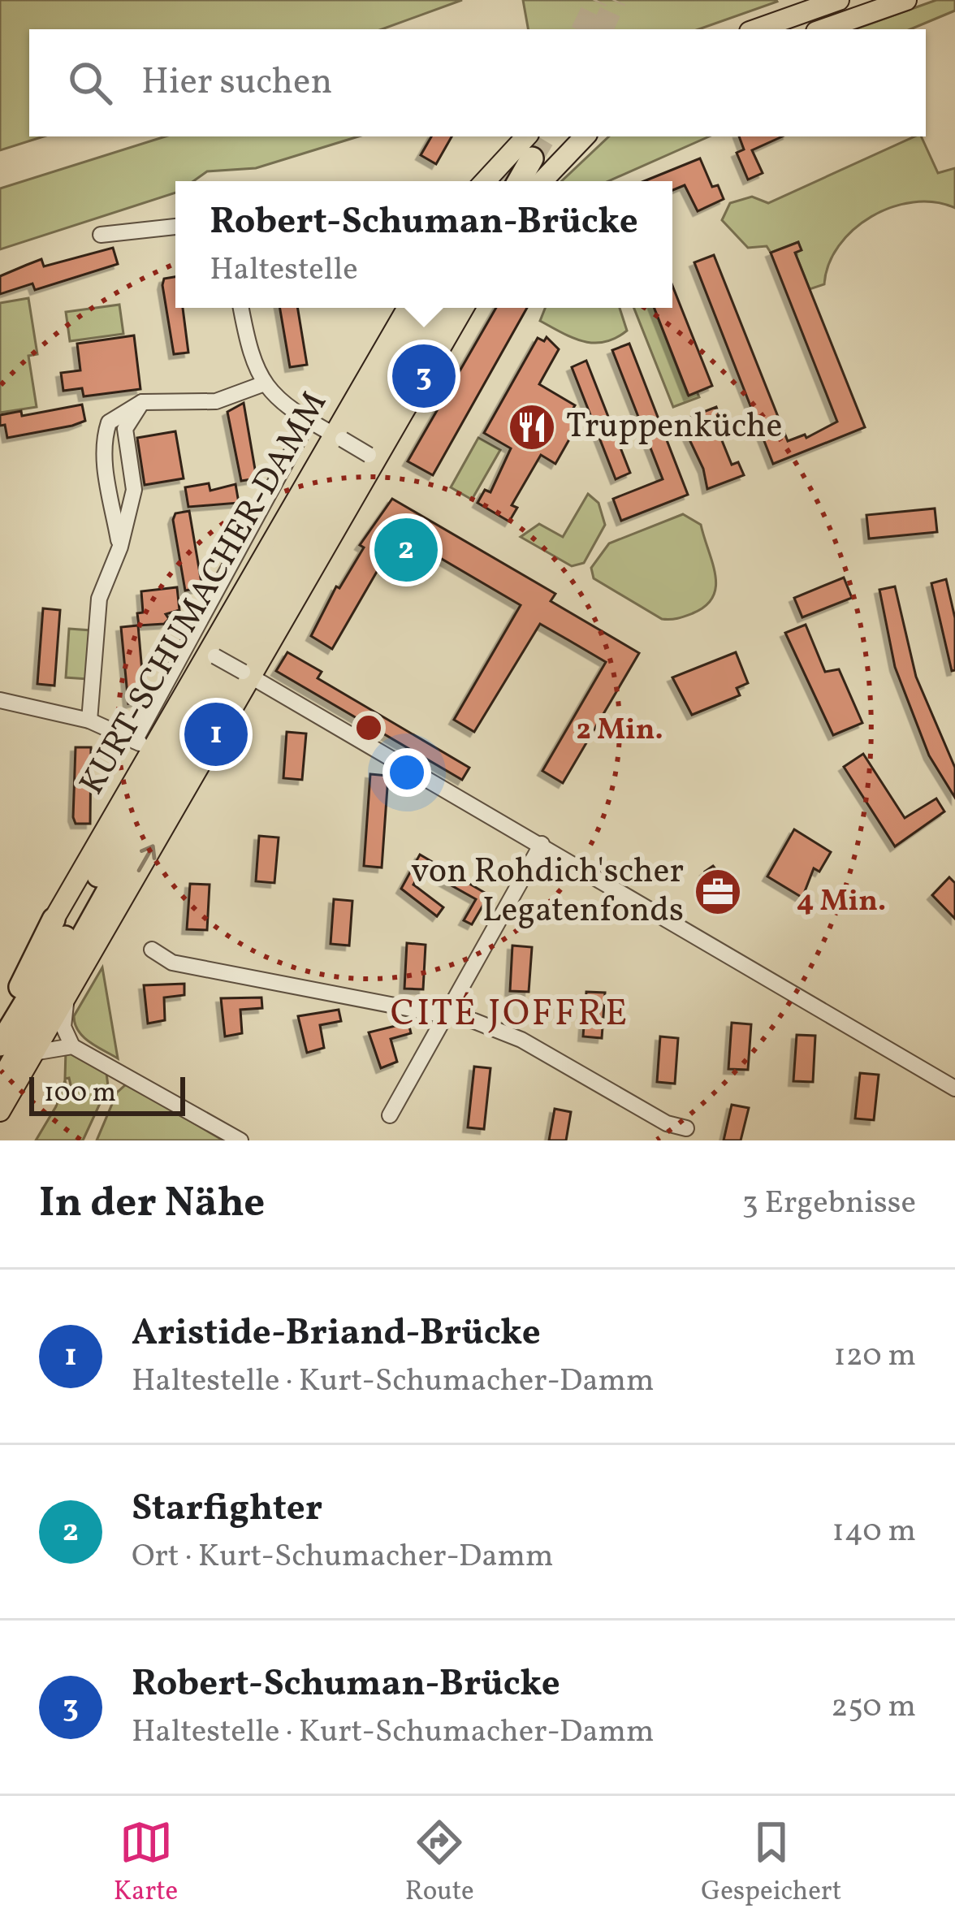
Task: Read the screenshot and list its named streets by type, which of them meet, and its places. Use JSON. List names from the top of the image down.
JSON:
{
  "streets": {
    "main road": ["KURT-SCHUMACHER-DAMM"]
  },
  "districts": ["CITÉ JOFFRE"],
  "places": {
    "restaurant": ["Truppenküche"],
    "office": ["von Rohdich'scher Legatenfonds"]
  },
  "scale_bar": "100 m",
  "page": {
    "search": "Hier suchen",
    "popup": ["Robert-Schuman-Brücke", "Haltestelle"],
    "pins": ["3", "2", "1"],
    "scale": "100 m",
    "heading": ["In der Nähe", "3 Ergebnisse"],
    "list": [
      {
        "mark": "1",
        "name": "Aristide-Briand-Brücke",
        "note": "Haltestelle · Kurt-Schumacher-Damm",
        "value": "120 m"
      },
      {
        "mark": "2",
        "name": "Starfighter",
        "note": "Ort · Kurt-Schumacher-Damm",
        "value": "140 m"
      },
      {
        "mark": "3",
        "name": "Robert-Schuman-Brücke",
        "note": "Haltestelle · Kurt-Schumacher-Damm",
        "value": "250 m"
      }
    ],
    "nav": ["Karte", "Route", "Gespeichert"]
  },
  "rings": ["2 Min.", "4 Min."]
}
